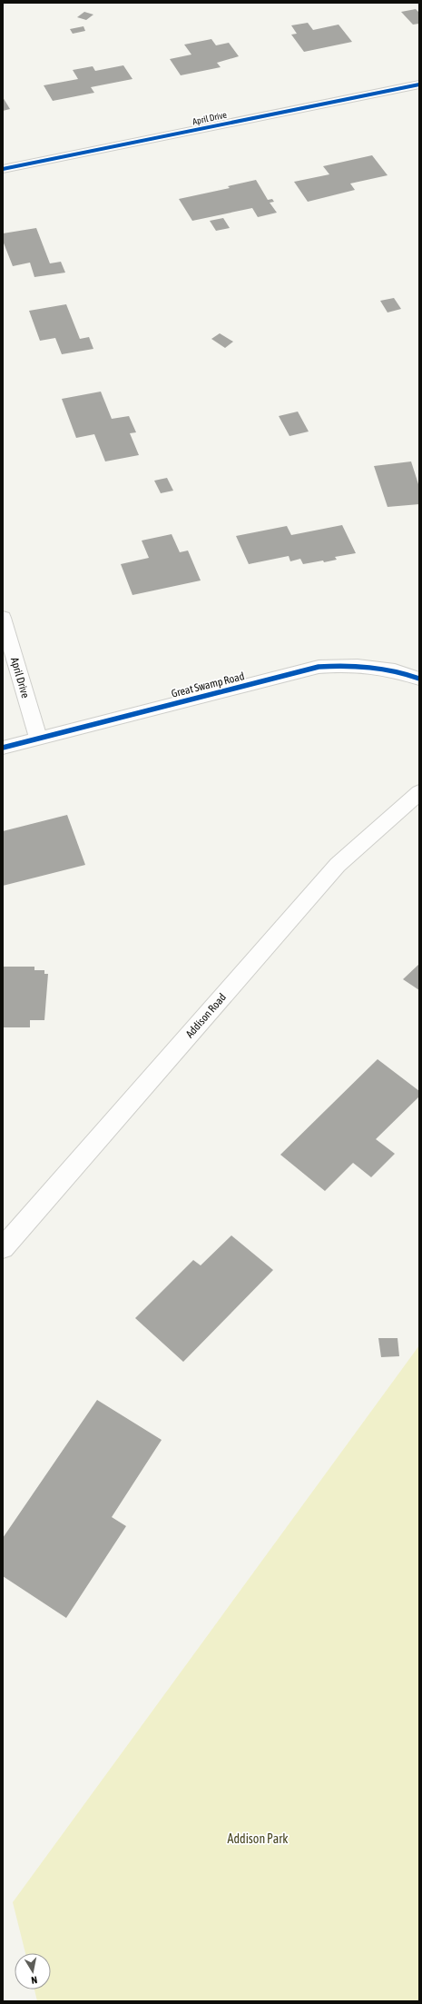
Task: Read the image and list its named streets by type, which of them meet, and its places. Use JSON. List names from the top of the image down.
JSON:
{
  "streets": {
    "street": ["April Drive", "Great Swamp Road", "Addison Road"]
  },
  "crossings": [
    ["April Drive", "Great Swamp Road"]
  ],
  "parks": ["Addison Park"],
  "north": "bottom"
}
